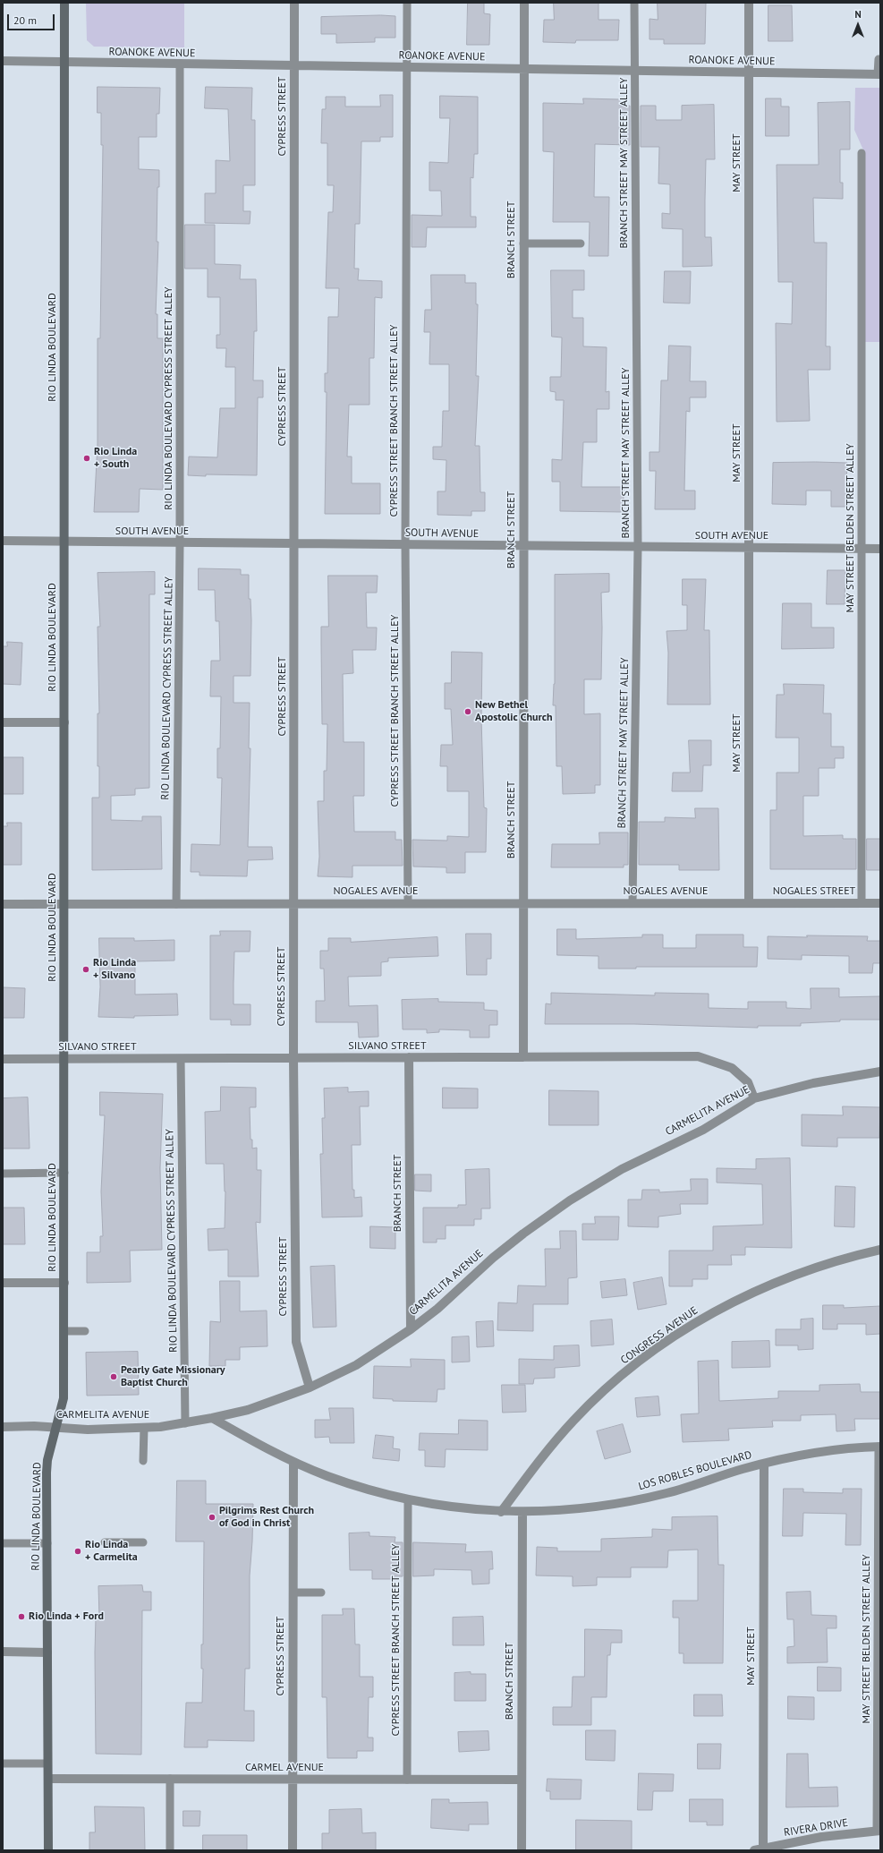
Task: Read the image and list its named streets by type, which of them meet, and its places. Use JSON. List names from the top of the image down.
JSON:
{
  "streets": {
    "main road": ["RIO LINDA BOULEVARD"],
    "street": [
      "ROANOKE AVENUE",
      "CYPRESS STREET",
      "MAY STREET",
      "BRANCH STREET",
      "SOUTH AVENUE",
      "NOGALES AVENUE",
      "NOGALES STREET",
      "SILVANO STREET",
      "CARMELITA AVENUE",
      "CONGRESS AVENUE",
      "LOS ROBLES BOULEVARD",
      "CARMEL AVENUE",
      "RIVERA DRIVE"
    ],
    "lane": [
      "BRANCH STREET MAY STREET ALLEY",
      "RIO LINDA BOULEVARD CYPRESS STREET ALLEY",
      "CYPRESS STREET BRANCH STREET ALLEY",
      "MAY STREET BELDEN STREET ALLEY"
    ]
  },
  "crossings": [
    ["ROANOKE AVENUE", "CYPRESS STREET"],
    ["ROANOKE AVENUE", "BRANCH STREET MAY STREET ALLEY"],
    ["ROANOKE AVENUE", "MAY STREET"],
    ["ROANOKE AVENUE", "BRANCH STREET"],
    ["ROANOKE AVENUE", "RIO LINDA BOULEVARD"],
    ["ROANOKE AVENUE", "RIO LINDA BOULEVARD CYPRESS STREET ALLEY"],
    ["ROANOKE AVENUE", "CYPRESS STREET BRANCH STREET ALLEY"],
    ["CYPRESS STREET", "SOUTH AVENUE"],
    ["CYPRESS STREET", "NOGALES AVENUE"],
    ["CYPRESS STREET", "SILVANO STREET"],
    ["CYPRESS STREET", "CARMELITA AVENUE"],
    ["CYPRESS STREET", "LOS ROBLES BOULEVARD"],
    ["CYPRESS STREET", "CARMEL AVENUE"],
    ["BRANCH STREET MAY STREET ALLEY", "SOUTH AVENUE"],
    ["BRANCH STREET MAY STREET ALLEY", "NOGALES AVENUE"],
    ["MAY STREET", "SOUTH AVENUE"],
    ["MAY STREET", "NOGALES AVENUE"],
    ["MAY STREET", "NOGALES STREET"],
    ["MAY STREET", "LOS ROBLES BOULEVARD"],
    ["MAY STREET", "RIVERA DRIVE"],
    ["BRANCH STREET", "SOUTH AVENUE"],
    ["BRANCH STREET", "NOGALES AVENUE"],
    ["BRANCH STREET", "SILVANO STREET"],
    ["BRANCH STREET", "CARMELITA AVENUE"],
    ["BRANCH STREET", "LOS ROBLES BOULEVARD"],
    ["BRANCH STREET", "CARMEL AVENUE"],
    ["RIO LINDA BOULEVARD", "SOUTH AVENUE"],
    ["RIO LINDA BOULEVARD", "NOGALES AVENUE"],
    ["RIO LINDA BOULEVARD", "SILVANO STREET"],
    ["RIO LINDA BOULEVARD", "CARMELITA AVENUE"],
    ["RIO LINDA BOULEVARD", "CARMEL AVENUE"],
    ["RIO LINDA BOULEVARD CYPRESS STREET ALLEY", "SOUTH AVENUE"],
    ["RIO LINDA BOULEVARD CYPRESS STREET ALLEY", "NOGALES AVENUE"],
    ["RIO LINDA BOULEVARD CYPRESS STREET ALLEY", "SILVANO STREET"],
    ["RIO LINDA BOULEVARD CYPRESS STREET ALLEY", "CARMELITA AVENUE"],
    ["CYPRESS STREET BRANCH STREET ALLEY", "SOUTH AVENUE"],
    ["CYPRESS STREET BRANCH STREET ALLEY", "NOGALES AVENUE"],
    ["CYPRESS STREET BRANCH STREET ALLEY", "LOS ROBLES BOULEVARD"],
    ["CYPRESS STREET BRANCH STREET ALLEY", "CARMEL AVENUE"],
    ["MAY STREET BELDEN STREET ALLEY", "SOUTH AVENUE"],
    ["MAY STREET BELDEN STREET ALLEY", "NOGALES STREET"],
    ["MAY STREET BELDEN STREET ALLEY", "LOS ROBLES BOULEVARD"],
    ["MAY STREET BELDEN STREET ALLEY", "RIVERA DRIVE"],
    ["NOGALES AVENUE", "NOGALES STREET"],
    ["SILVANO STREET", "CARMELITA AVENUE"],
    ["CARMELITA AVENUE", "LOS ROBLES BOULEVARD"],
    ["CONGRESS AVENUE", "LOS ROBLES BOULEVARD"]
  ],
  "places": [
    "Rio Linda + South",
    "New Bethel Apostolic Church",
    "Rio Linda + Silvano",
    "Pearly Gate Missionary Baptist Church",
    "Pilgrims Rest Church of God in Christ",
    "Rio Linda + Carmelita",
    "Rio Linda + Ford"
  ],
  "scale_bar": "20 m",
  "north": "top"
}
